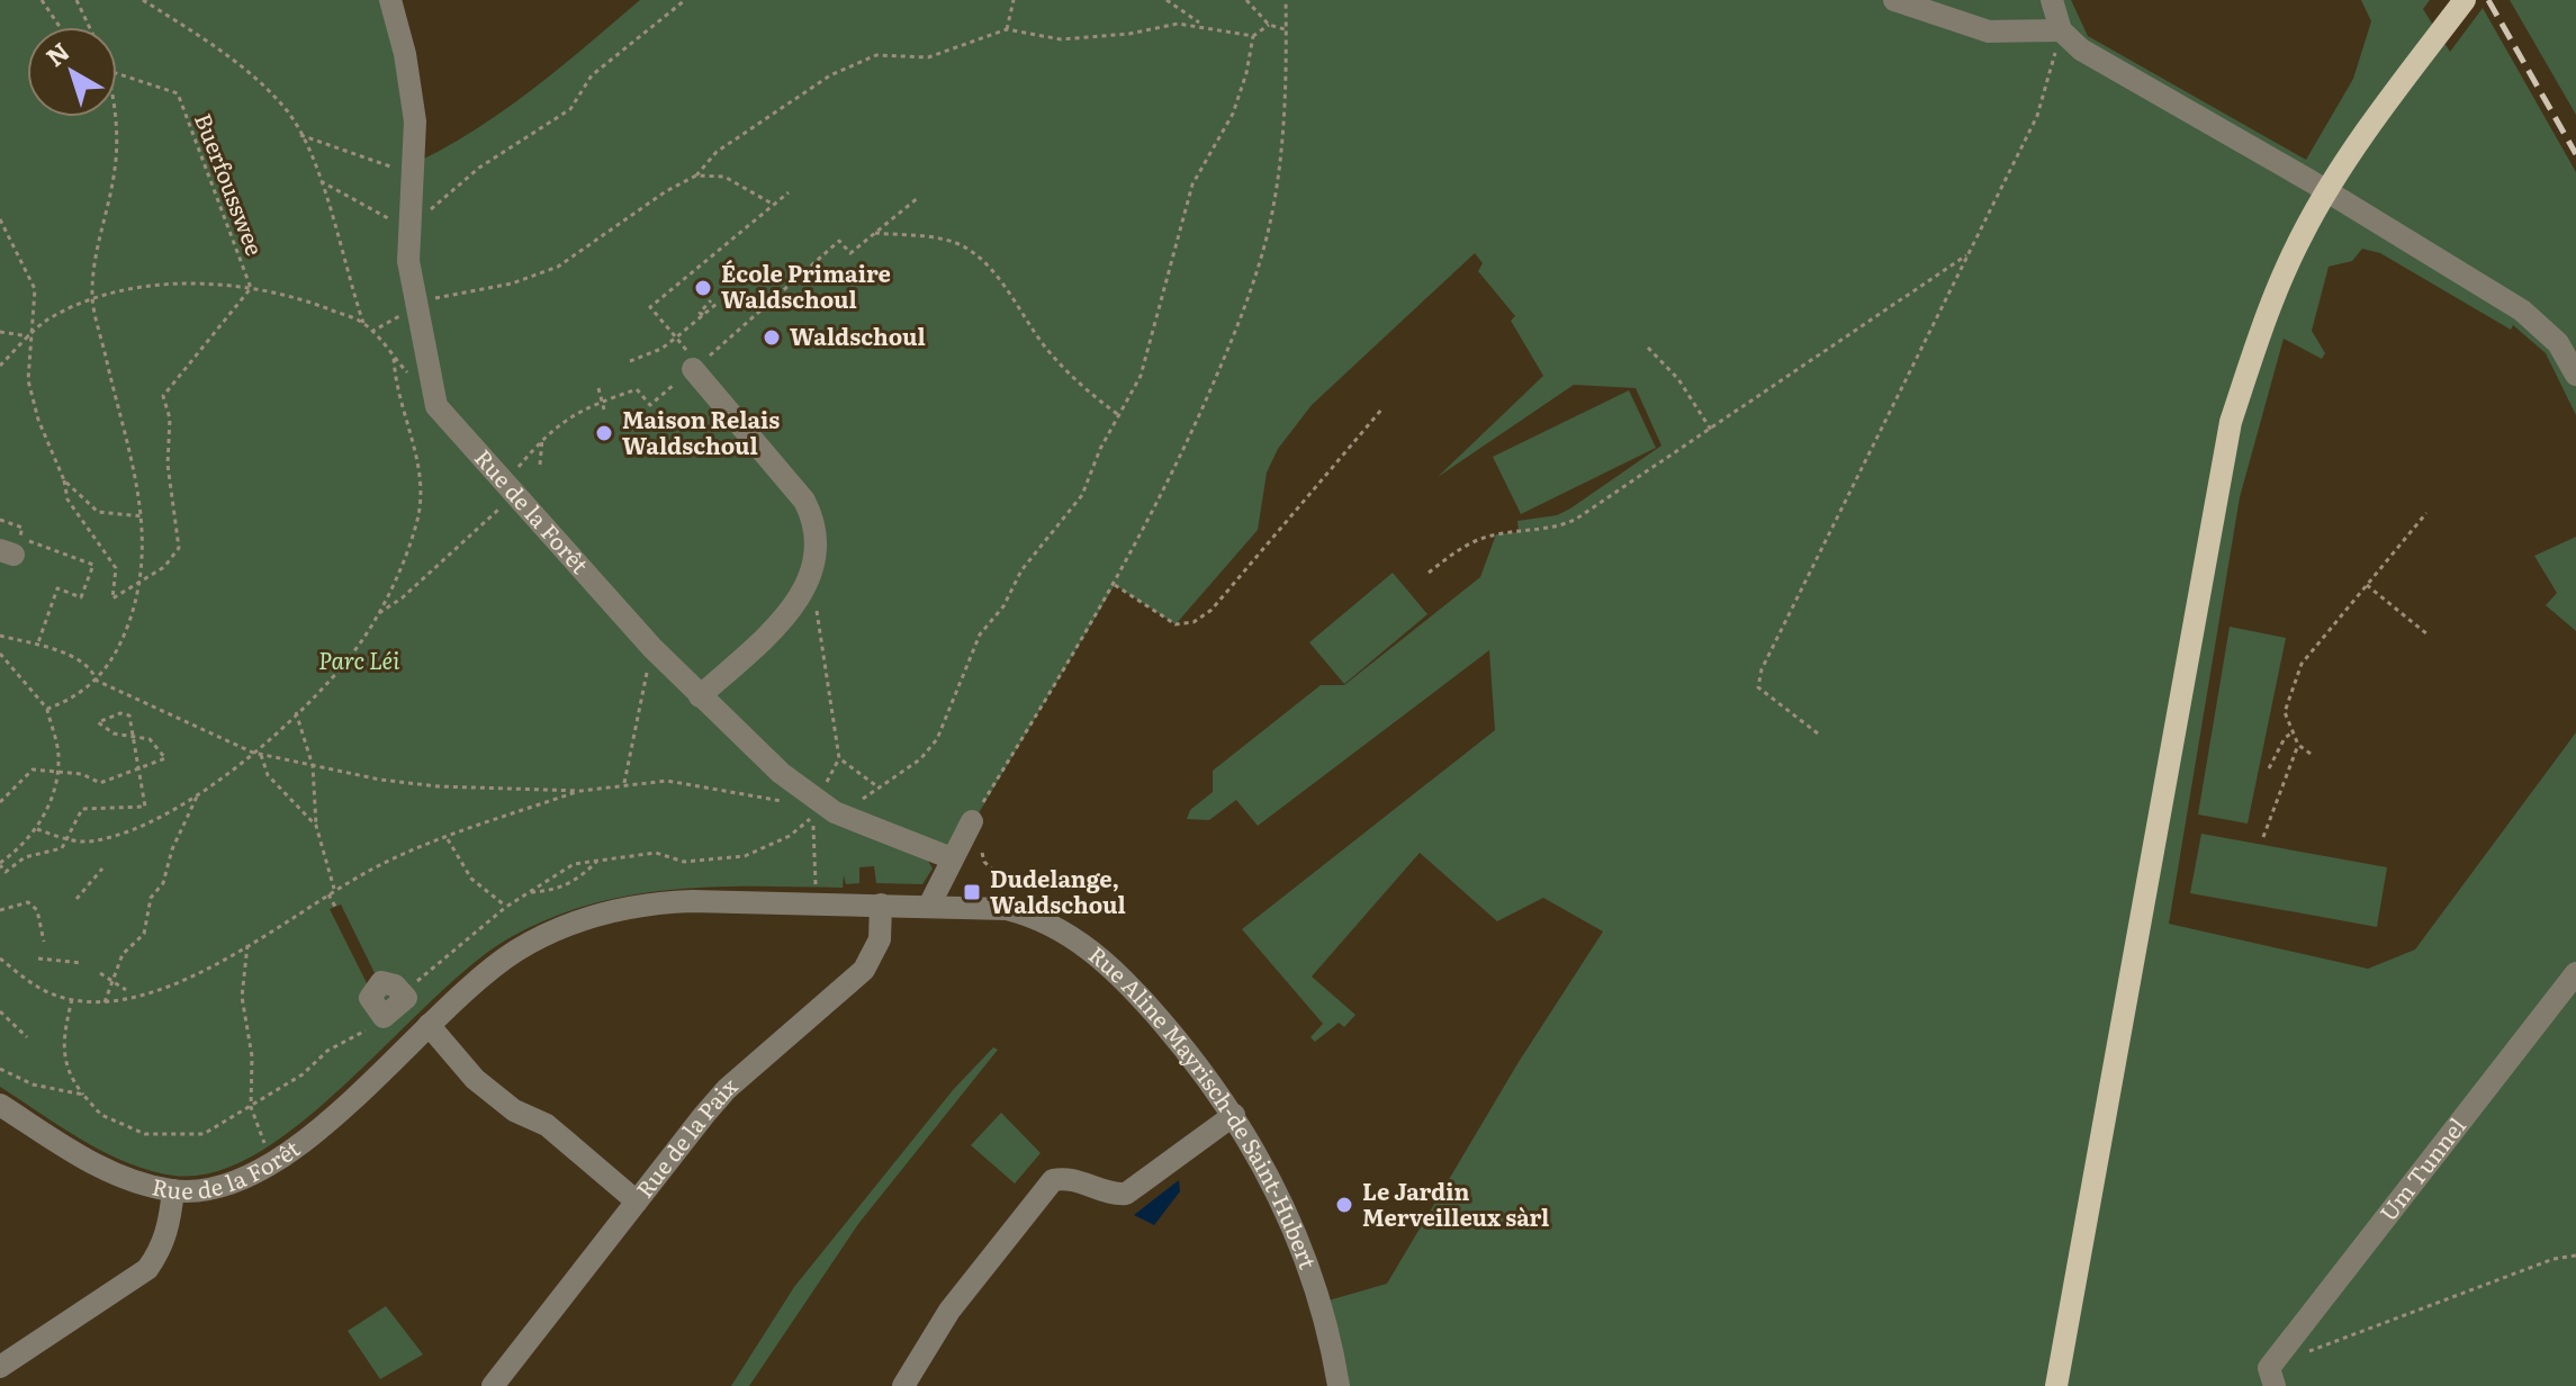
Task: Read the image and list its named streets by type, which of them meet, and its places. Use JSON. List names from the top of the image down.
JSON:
{
  "streets": {
    "street": [
      "Rue de la Forêt",
      "Rue Aline Mayrisch-de Saint-Hubert",
      "Rue de la Paix",
      "Um Tunnel"
    ],
    "path": ["Buerfousswee"]
  },
  "crossings": [
    ["Rue de la Forêt", "Rue Aline Mayrisch-de Saint-Hubert"],
    ["Rue de la Forêt", "Rue de la Paix"]
  ],
  "parks": ["Parc Léi"],
  "places": {
    "other": [
      "École Primaire Waldschoul",
      "Waldschoul",
      "Maison Relais Waldschoul",
      "Le Jardin Merveilleux sàrl"
    ],
    "transit": ["Dudelange, Waldschoul"]
  },
  "north": "top left"
}
